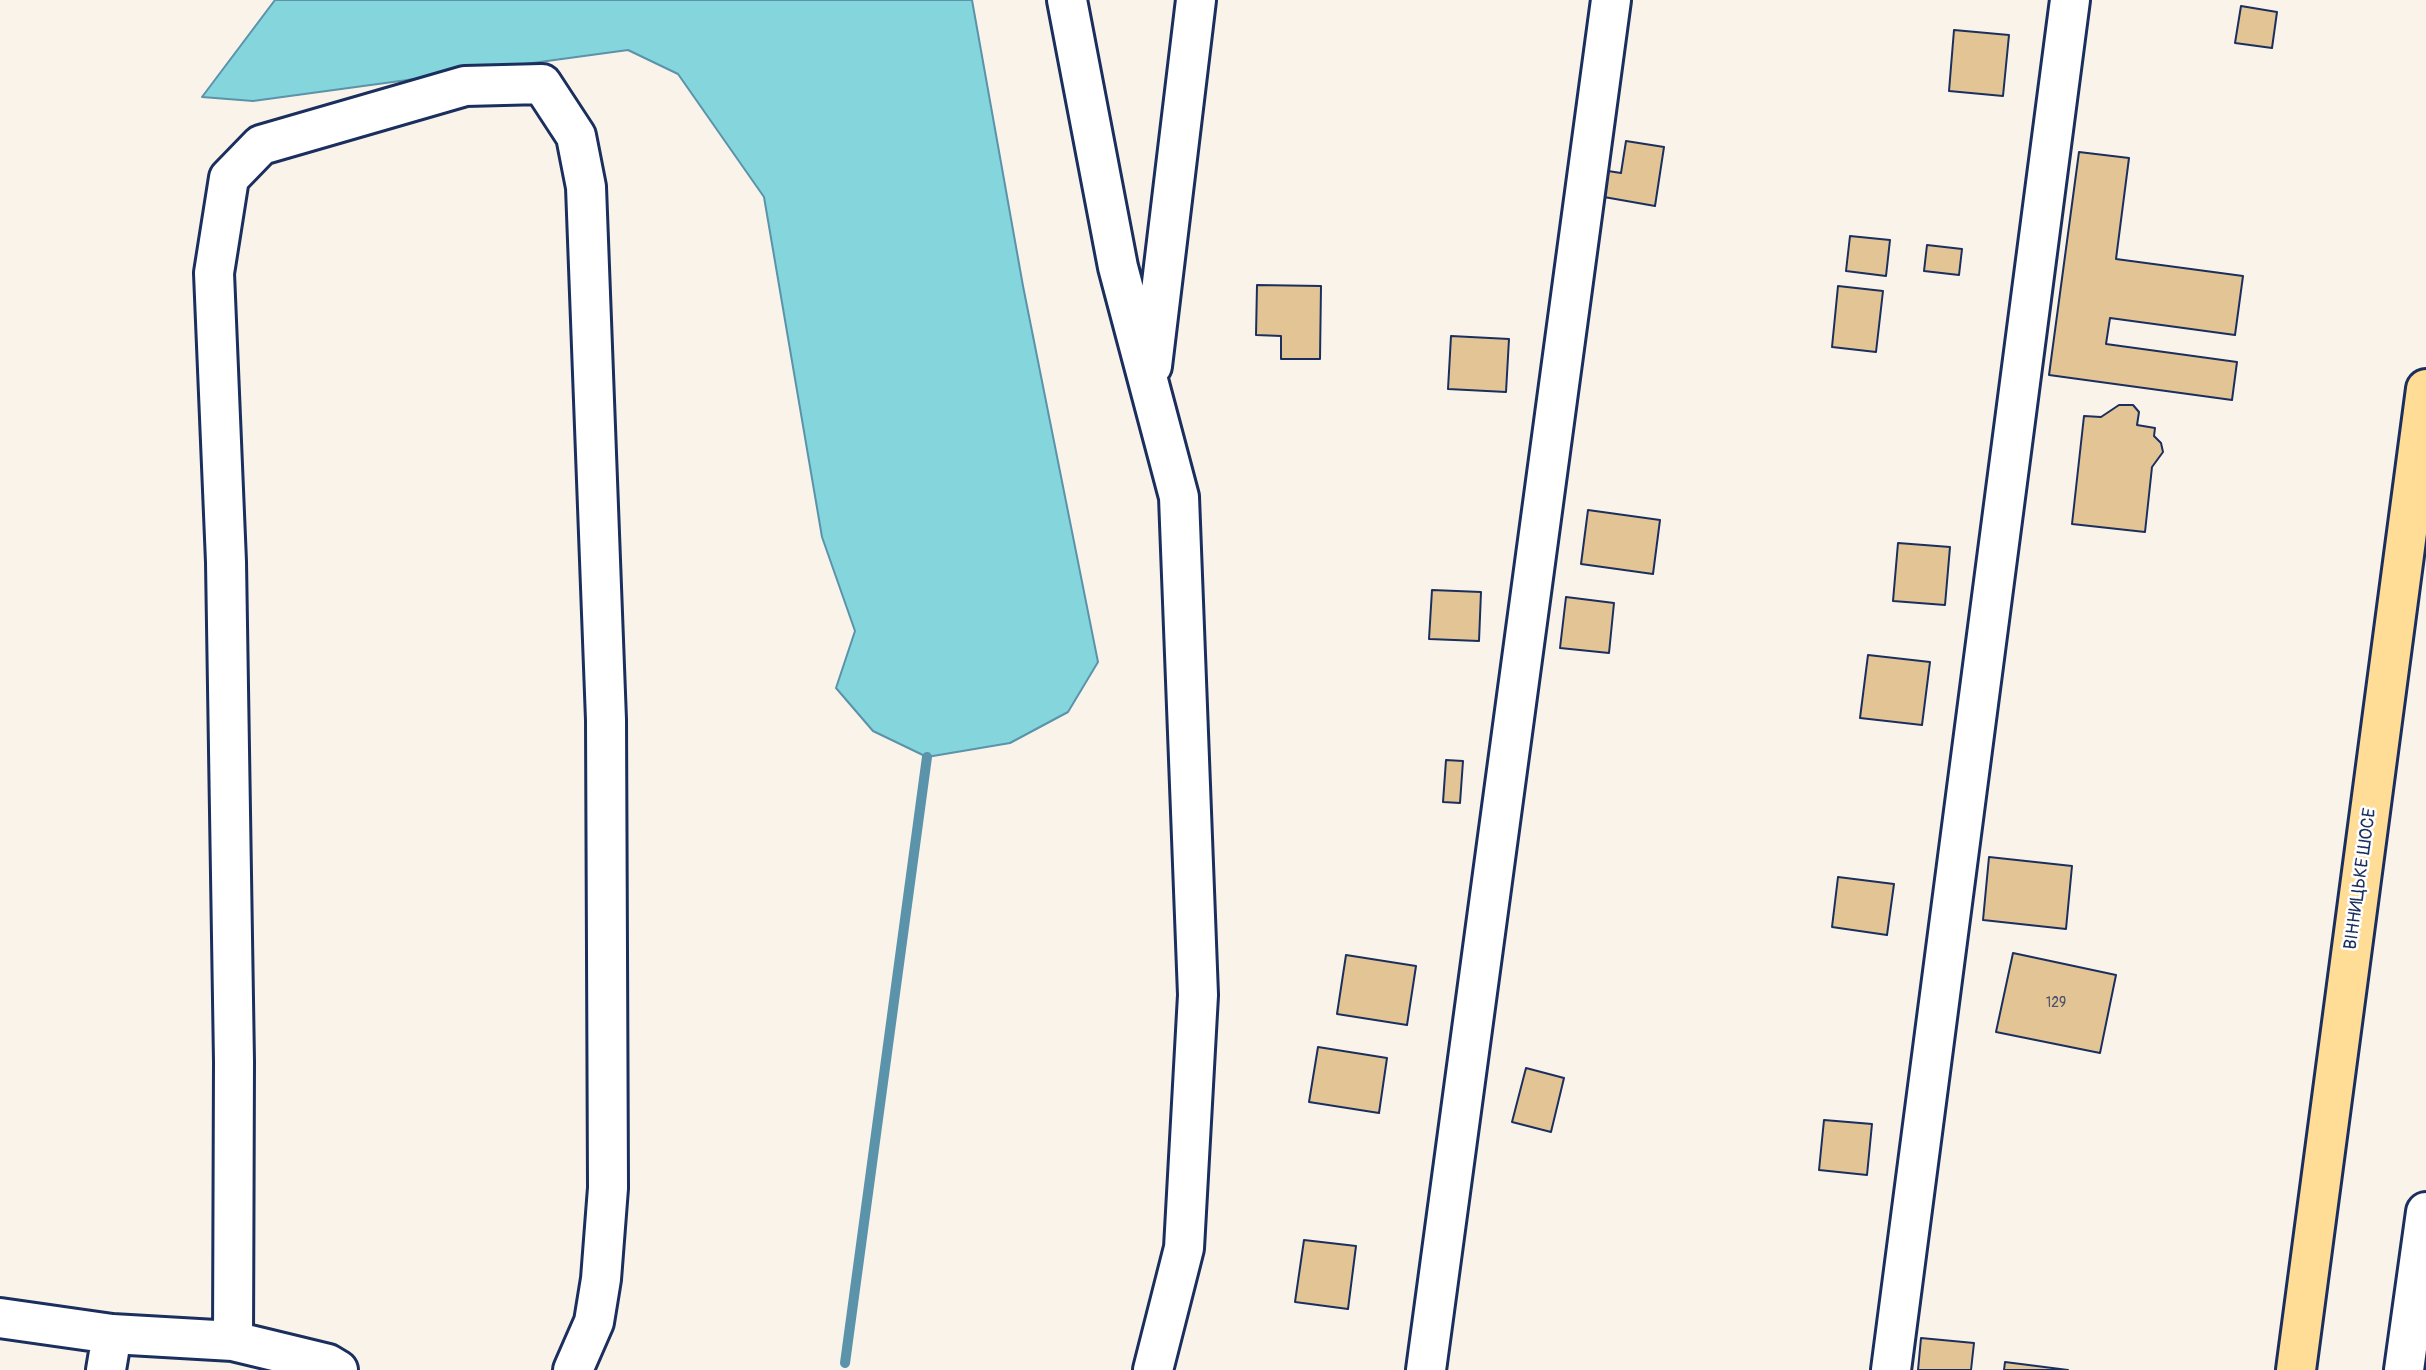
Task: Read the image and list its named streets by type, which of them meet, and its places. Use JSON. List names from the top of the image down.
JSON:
{
  "streets": {
    "main road": ["ВІННИЦЬКЕ ШОСЕ"]
  },
  "house_numbers": ["129"]
}
